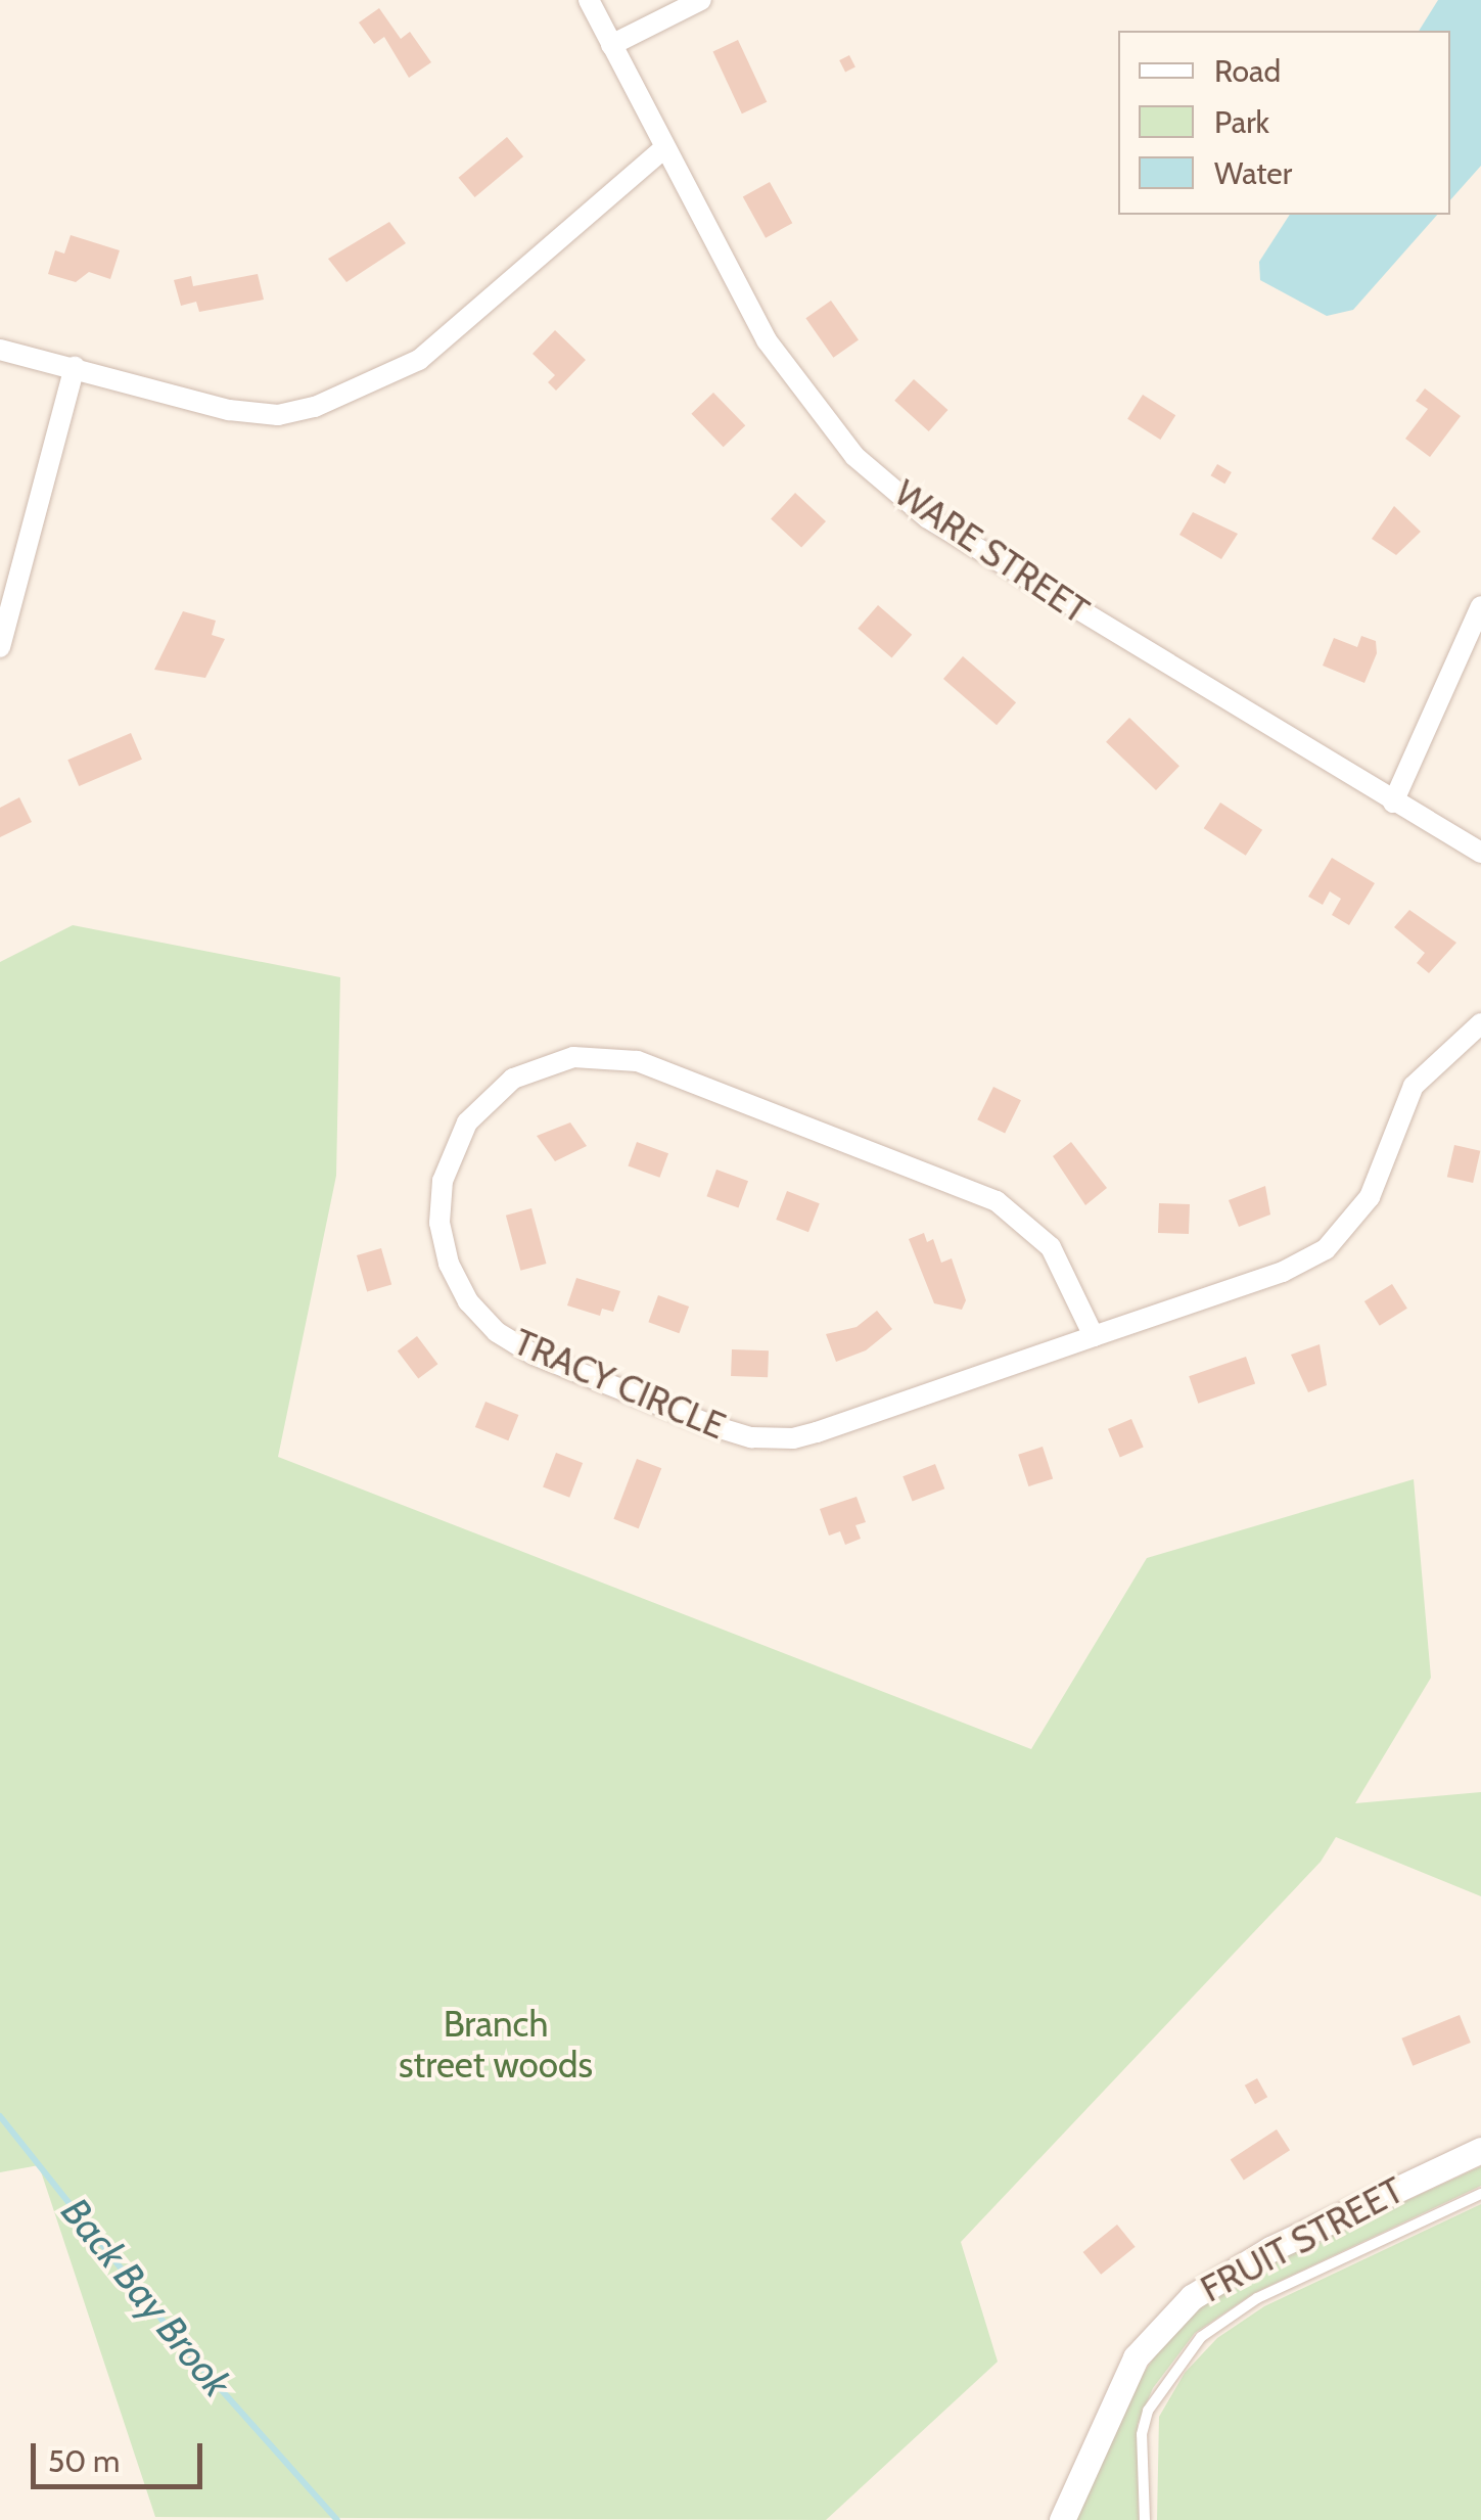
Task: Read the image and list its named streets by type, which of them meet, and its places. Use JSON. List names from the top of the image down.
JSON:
{
  "streets": {
    "street": ["WARE STREET", "TRACY CIRCLE", "FRUIT STREET"]
  },
  "water": ["Back Bay Brook"],
  "parks": ["Branch street woods"],
  "legend": ["Road", "Park", "Water"],
  "scale_bar": "50 m"
}
